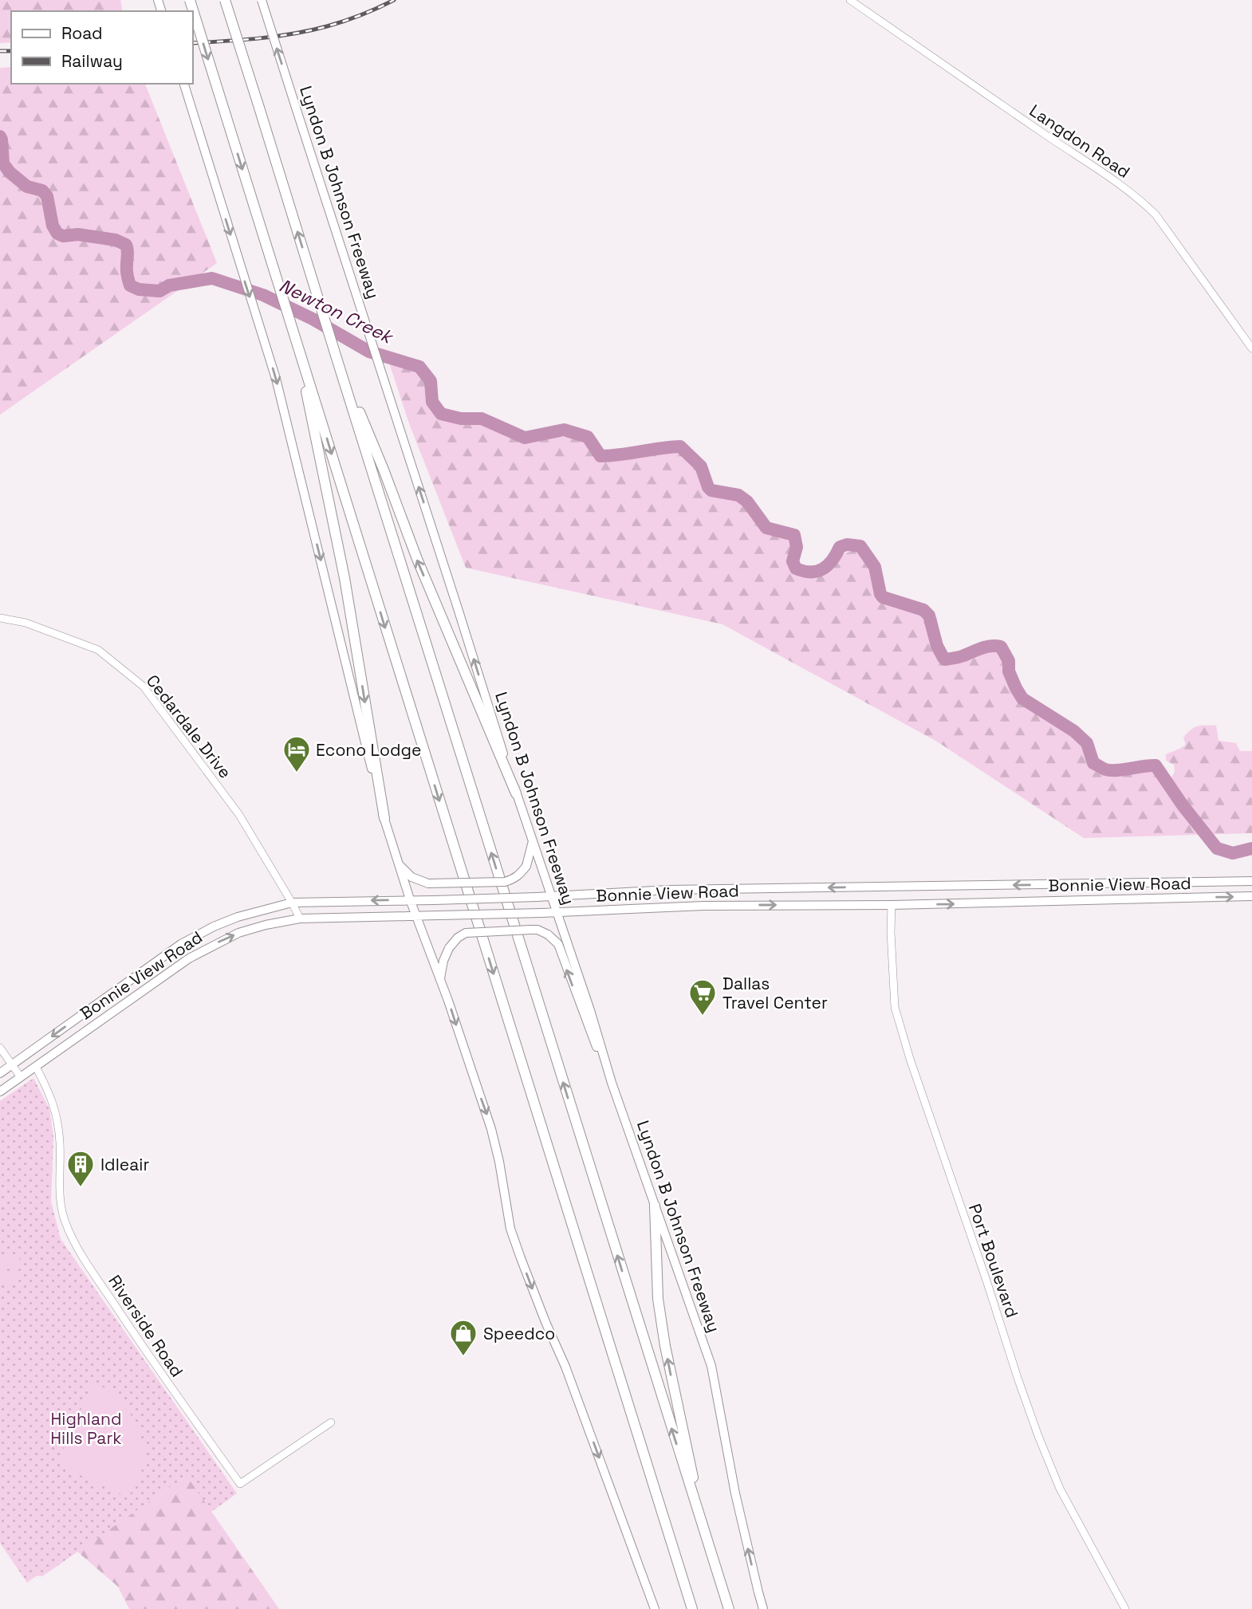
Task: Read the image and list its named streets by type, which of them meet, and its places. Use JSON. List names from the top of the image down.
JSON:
{
  "streets": {
    "main road": ["Lyndon B Johnson Freeway", "Bonnie View Road"],
    "street": [
      "Langdon Road",
      "Cedardale Drive",
      "Port Boulevard",
      "Riverside Road"
    ]
  },
  "crossings": [
    ["Lyndon B Johnson Freeway", "Bonnie View Road"],
    ["Cedardale Drive", "Bonnie View Road"],
    ["Bonnie View Road", "Port Boulevard"],
    ["Bonnie View Road", "Riverside Road"]
  ],
  "one_way": ["Lyndon B Johnson Freeway"],
  "water": ["Newton Creek"],
  "parks": ["Highland Hills Park"],
  "places": {
    "hotel": ["Econo Lodge"],
    "supermarket": ["Dallas Travel Center"],
    "building": ["Idleair"],
    "shop": ["Speedco"]
  },
  "legend": ["Road", "Railway"]
}
